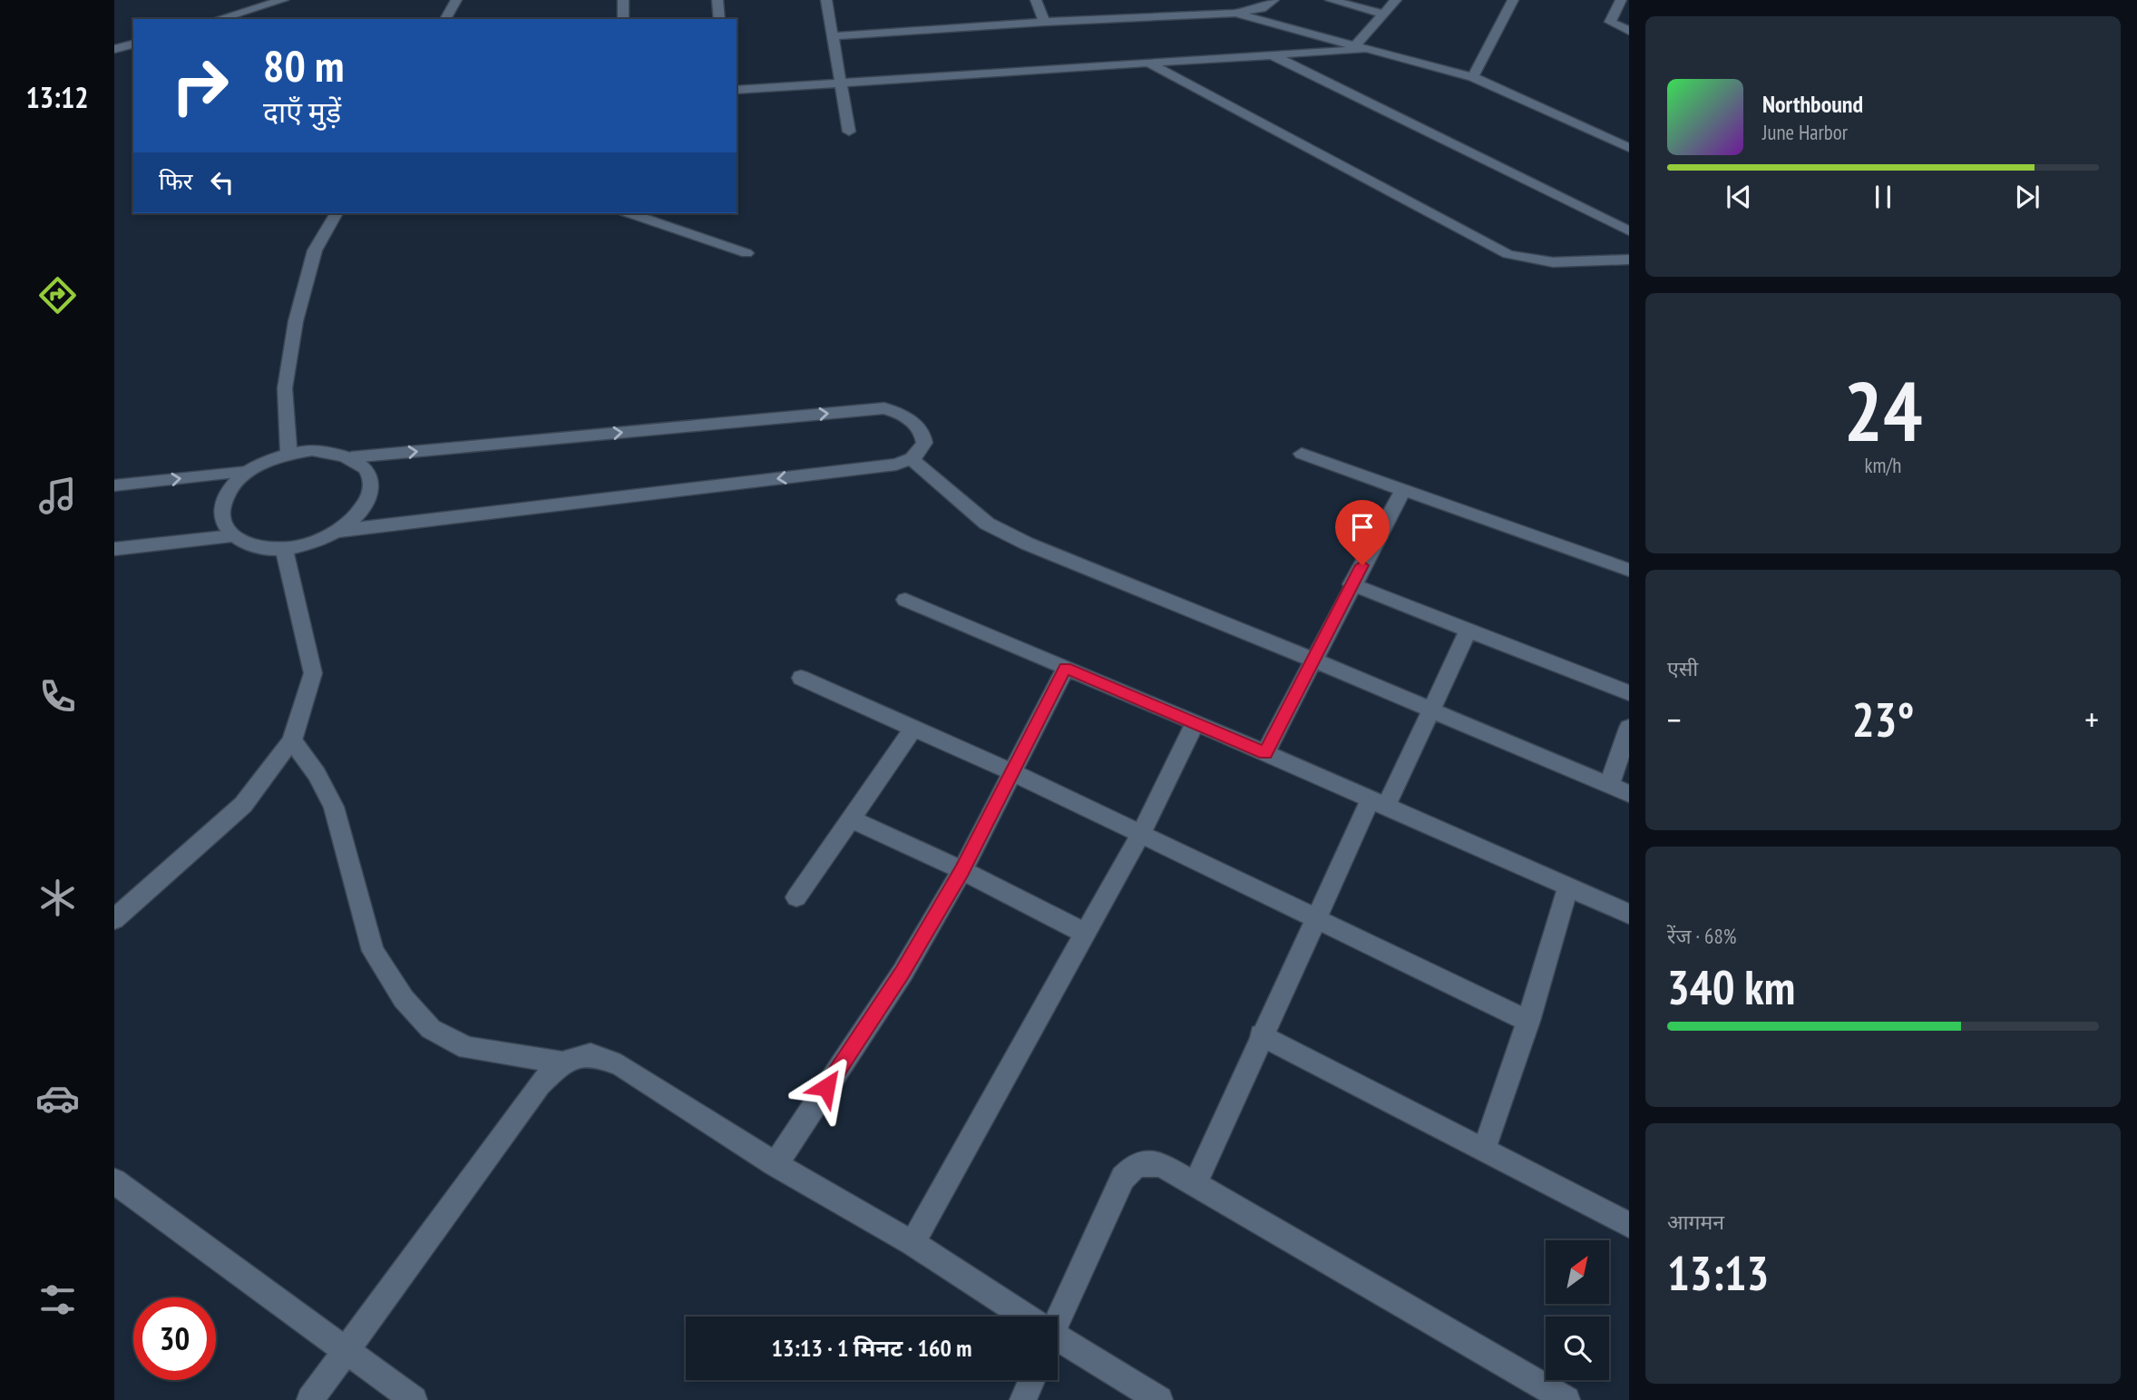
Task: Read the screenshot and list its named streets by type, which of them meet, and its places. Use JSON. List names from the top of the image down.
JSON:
{
  "north": "top right",
  "page": {
    "tabs": "13:12",
    "turn": ["80 m", "दाएँ मुड़ें"],
    "song": ["Northbound", "June Harbor"],
    "then": "फिर",
    "tile": [
      ["24", "km/h"],
      "एसी",
      ["रेंज · 68%", "340 km"],
      ["आगमन", "13:13"]
    ],
    "heat": ["−", "23°", "+"],
    "limit": "30",
    "trip": "13:13 · 1 मिनट · 160 m"
  }
}
